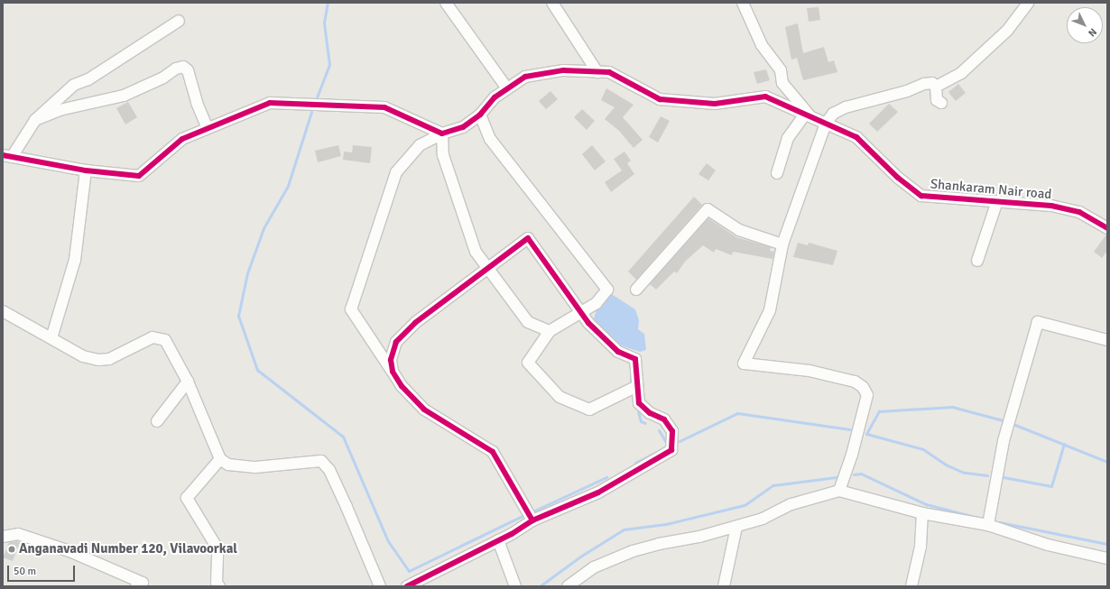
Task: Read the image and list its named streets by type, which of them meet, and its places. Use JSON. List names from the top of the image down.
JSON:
{
  "streets": {
    "street": ["Shankaram Nair road"]
  },
  "places": ["Anganavadi Number 120, Vilavoorkal"],
  "scale_bar": "50 m",
  "north": "bottom right"
}
